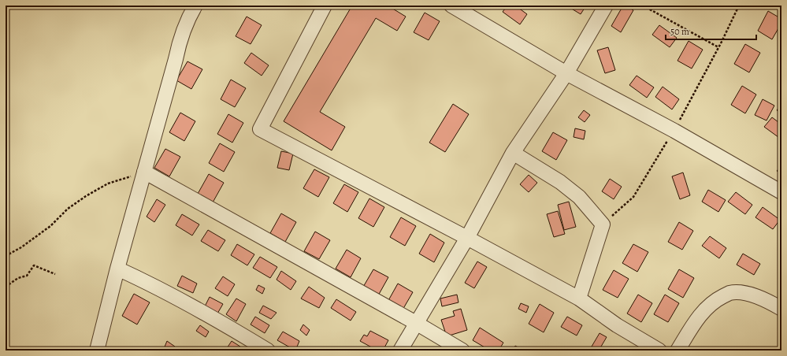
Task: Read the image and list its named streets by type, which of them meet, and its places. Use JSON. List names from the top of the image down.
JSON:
{
  "scale_bar": "50 m"
}
